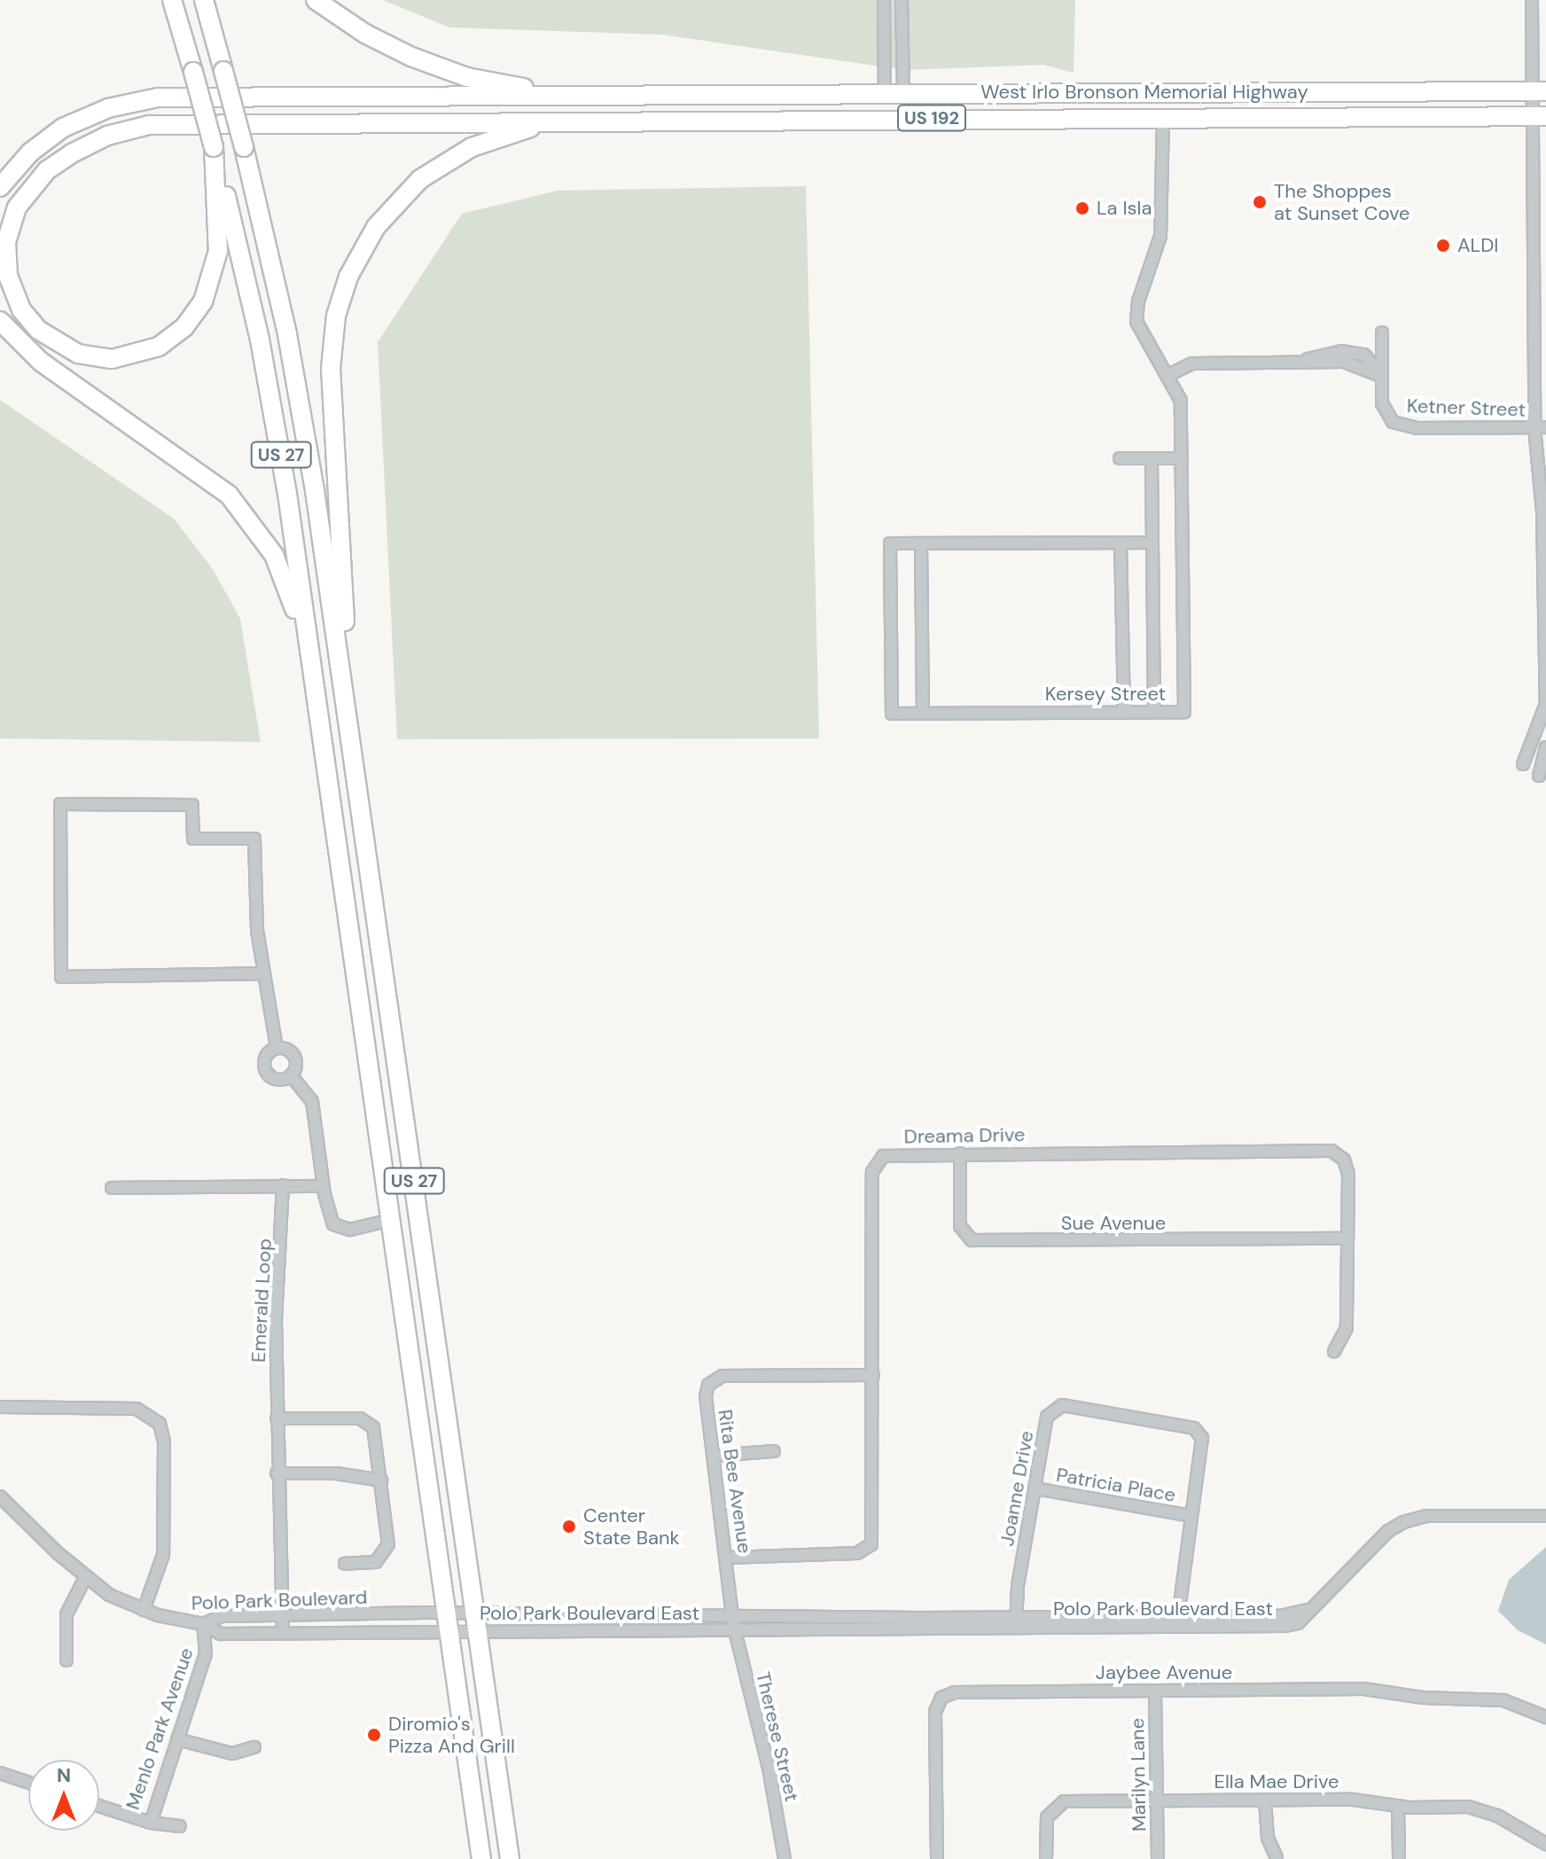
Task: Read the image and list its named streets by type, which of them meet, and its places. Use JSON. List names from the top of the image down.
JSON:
{
  "streets": {
    "highway": ["West Irlo Bronson Memorial Highway", "US 192", "US 27"],
    "street": [
      "Ketner Street",
      "Kersey Street",
      "Dreama Drive",
      "Sue Avenue",
      "Emerald Loop",
      "Rita Bee Avenue",
      "Patricia Place",
      "Joanne Drive",
      "Polo Park Boulevard",
      "Polo Park Boulevard East",
      "Jaybee Avenue",
      "Menlo Park Avenue",
      "Therese Street",
      "Marilyn Lane",
      "Ella Mae Drive"
    ]
  },
  "crossings": [
    ["West Irlo Bronson Memorial Highway", "Kersey Street"],
    ["US 27", "Polo Park Boulevard"],
    ["US 27", "Polo Park Boulevard East"],
    ["Dreama Drive", "Sue Avenue"],
    ["Dreama Drive", "Rita Bee Avenue"],
    ["Emerald Loop", "Polo Park Boulevard"],
    ["Emerald Loop", "Polo Park Boulevard East"],
    ["Rita Bee Avenue", "Polo Park Boulevard East"],
    ["Rita Bee Avenue", "Therese Street"],
    ["Patricia Place", "Joanne Drive"],
    ["Joanne Drive", "Polo Park Boulevard East"],
    ["Polo Park Boulevard", "Polo Park Boulevard East"],
    ["Polo Park Boulevard", "Menlo Park Avenue"],
    ["Polo Park Boulevard East", "Menlo Park Avenue"],
    ["Polo Park Boulevard East", "Therese Street"],
    ["Jaybee Avenue", "Marilyn Lane"],
    ["Marilyn Lane", "Ella Mae Drive"]
  ],
  "places": [
    "The Shoppes at Sunset Cove",
    "La Isla",
    "ALDI",
    "Center State Bank",
    "Diromio's Pizza And Grill"
  ],
  "north": "top"
}
